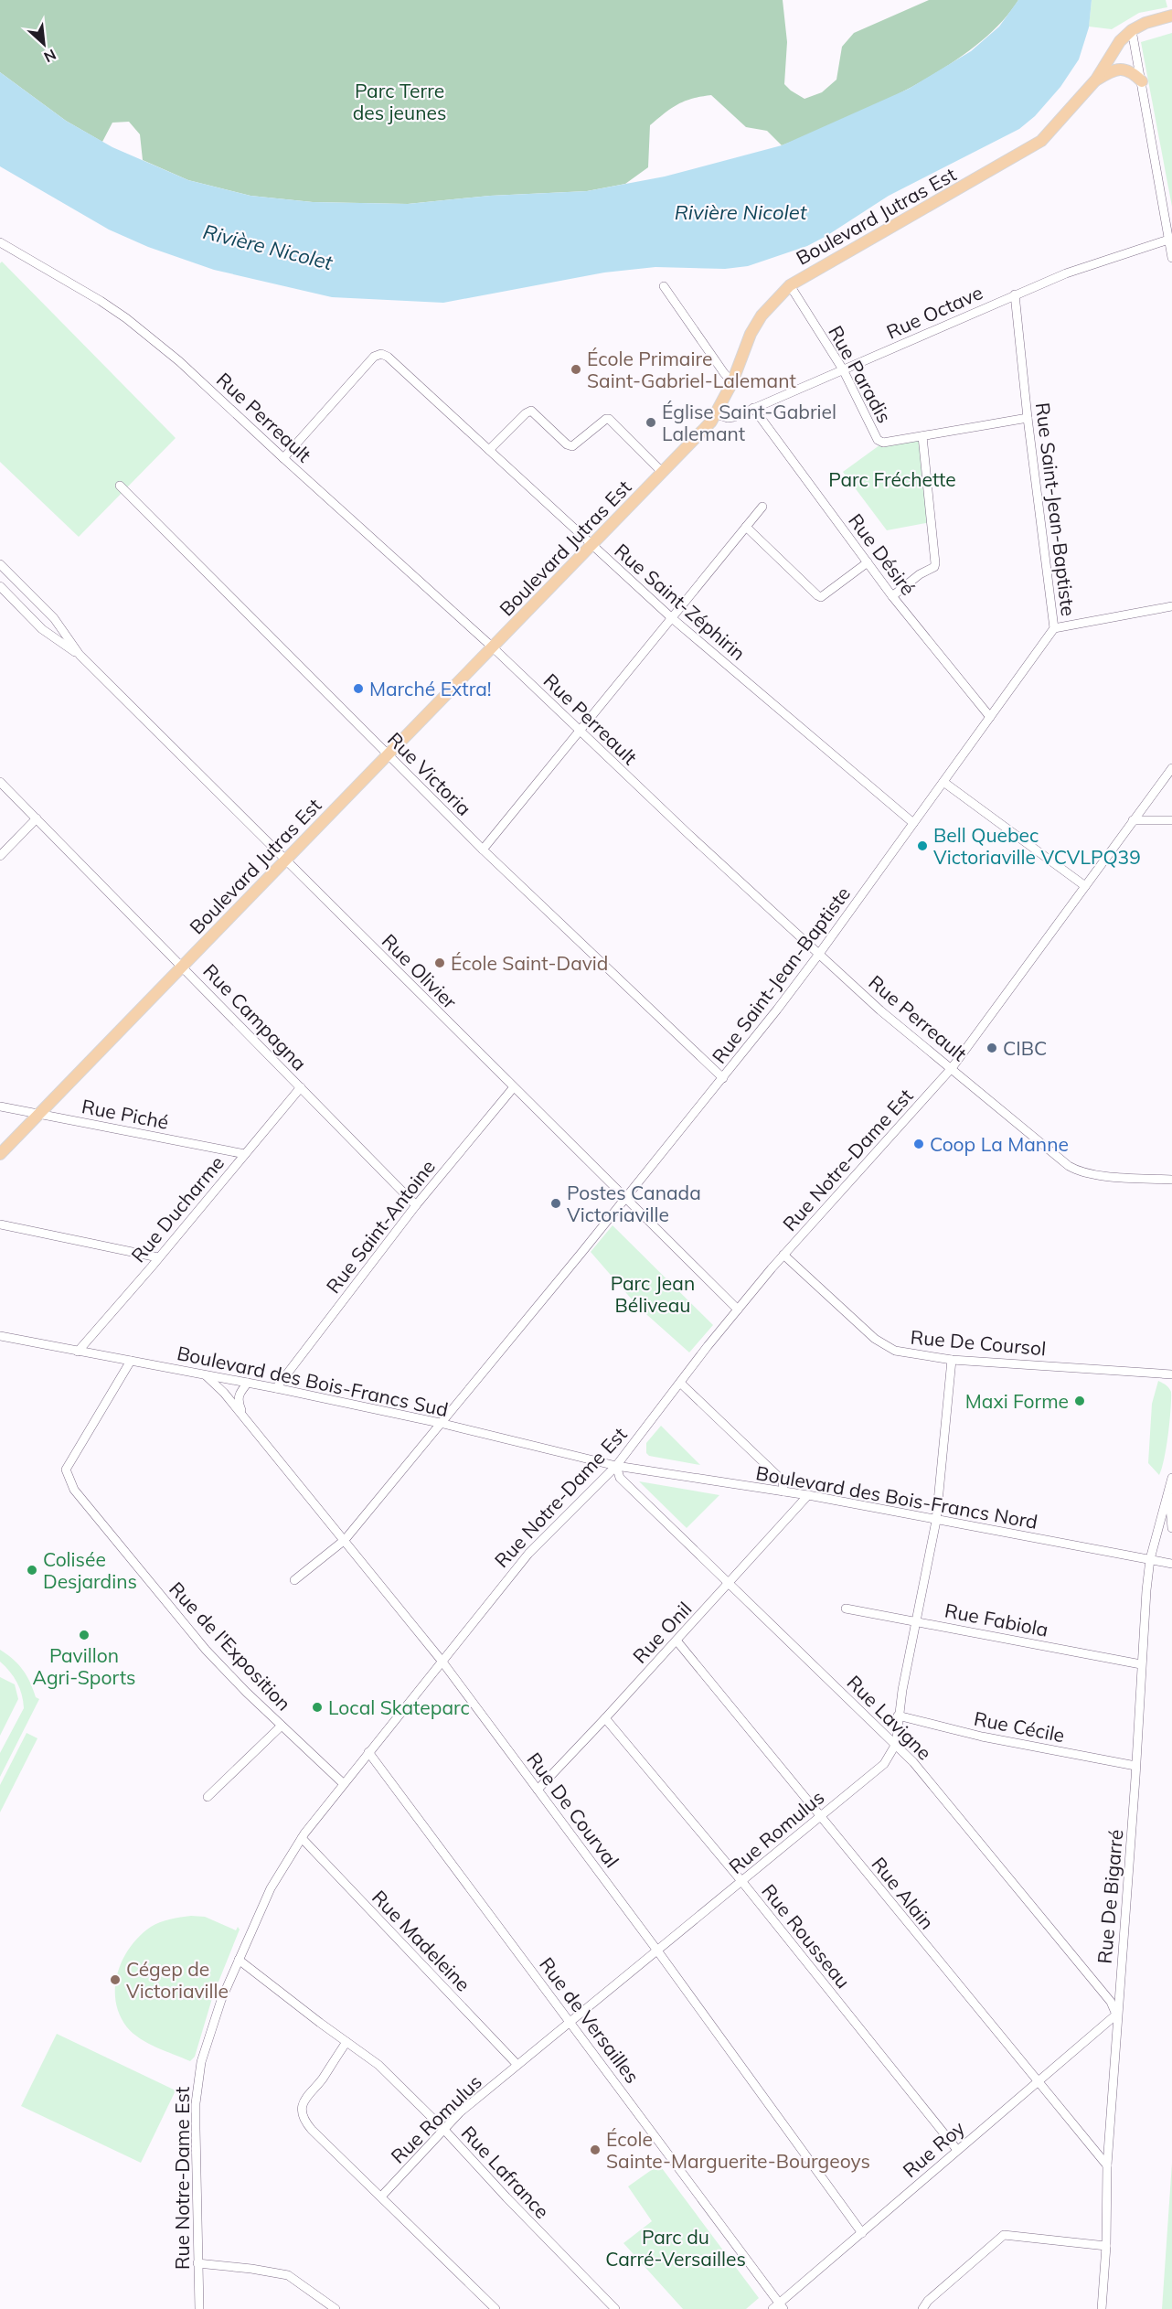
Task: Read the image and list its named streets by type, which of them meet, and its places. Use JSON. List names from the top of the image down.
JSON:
{
  "streets": {
    "main road": ["Boulevard Jutras Est"],
    "street": [
      "Rue Octave",
      "Rue Paradis",
      "Rue Perreault",
      "Rue Saint-Jean-Baptiste",
      "Rue Désiré",
      "Rue Saint-Zéphirin",
      "Rue Victoria",
      "Rue Olivier",
      "Rue Campagna",
      "Rue Piché",
      "Rue Notre-Dame Est",
      "Rue Ducharme",
      "Rue Saint-Antoine",
      "Rue De Coursol",
      "Boulevard des Bois-Francs Sud",
      "Boulevard des Bois-Francs Nord",
      "Rue Fabiola",
      "Rue Onil",
      "Rue de l'Exposition",
      "Rue Lavigne",
      "Rue Cécile",
      "Rue De Courval",
      "Rue Romulus",
      "Rue Alain",
      "Rue De Bigarré",
      "Rue Rousseau",
      "Rue Madeleine",
      "Rue de Versailles",
      "Rue Roy",
      "Rue Lafrance"
    ]
  },
  "crossings": [
    ["Boulevard Jutras Est", "Rue Octave"],
    ["Boulevard Jutras Est", "Rue Paradis"],
    ["Boulevard Jutras Est", "Rue Perreault"],
    ["Boulevard Jutras Est", "Rue Saint-Zéphirin"],
    ["Boulevard Jutras Est", "Rue Victoria"],
    ["Boulevard Jutras Est", "Rue Olivier"],
    ["Boulevard Jutras Est", "Rue Campagna"],
    ["Boulevard Jutras Est", "Rue Piché"],
    ["Rue Octave", "Rue Paradis"],
    ["Rue Octave", "Rue Saint-Jean-Baptiste"],
    ["Rue Octave", "Rue Désiré"],
    ["Rue Perreault", "Rue Saint-Jean-Baptiste"],
    ["Rue Perreault", "Rue Saint-Zéphirin"],
    ["Rue Perreault", "Rue Notre-Dame Est"],
    ["Rue Saint-Jean-Baptiste", "Rue Désiré"],
    ["Rue Saint-Jean-Baptiste", "Rue Saint-Zéphirin"],
    ["Rue Saint-Jean-Baptiste", "Rue Victoria"],
    ["Rue Saint-Jean-Baptiste", "Rue Olivier"],
    ["Rue Saint-Jean-Baptiste", "Boulevard des Bois-Francs Sud"],
    ["Rue Saint-Jean-Baptiste", "Rue De Courval"],
    ["Rue Olivier", "Rue Notre-Dame Est"],
    ["Rue Olivier", "Rue Saint-Antoine"],
    ["Rue Campagna", "Rue Ducharme"],
    ["Rue Campagna", "Rue Saint-Antoine"],
    ["Rue Piché", "Rue Ducharme"],
    ["Rue Notre-Dame Est", "Rue De Coursol"],
    ["Rue Notre-Dame Est", "Boulevard des Bois-Francs Sud"],
    ["Rue Notre-Dame Est", "Boulevard des Bois-Francs Nord"],
    ["Rue Notre-Dame Est", "Rue de l'Exposition"],
    ["Rue Notre-Dame Est", "Rue Lavigne"],
    ["Rue Notre-Dame Est", "Rue De Courval"],
    ["Rue Notre-Dame Est", "Rue Madeleine"],
    ["Rue Notre-Dame Est", "Rue de Versailles"],
    ["Rue Notre-Dame Est", "Rue Lafrance"],
    ["Rue Ducharme", "Boulevard des Bois-Francs Sud"],
    ["Rue Saint-Antoine", "Boulevard des Bois-Francs Sud"],
    ["Rue De Coursol", "Rue Romulus"],
    ["Boulevard des Bois-Francs Sud", "Boulevard des Bois-Francs Nord"],
    ["Boulevard des Bois-Francs Sud", "Rue de l'Exposition"],
    ["Boulevard des Bois-Francs Sud", "Rue Lavigne"],
    ["Boulevard des Bois-Francs Sud", "Rue De Courval"],
    ["Boulevard des Bois-Francs Nord", "Rue Onil"],
    ["Boulevard des Bois-Francs Nord", "Rue Lavigne"],
    ["Boulevard des Bois-Francs Nord", "Rue Romulus"],
    ["Boulevard des Bois-Francs Nord", "Rue De Bigarré"],
    ["Rue Fabiola", "Rue Romulus"],
    ["Rue Fabiola", "Rue De Bigarré"],
    ["Rue Onil", "Rue Lavigne"],
    ["Rue Onil", "Rue De Courval"],
    ["Rue Onil", "Rue Alain"],
    ["Rue Onil", "Rue Rousseau"],
    ["Rue Lavigne", "Rue Romulus"],
    ["Rue Lavigne", "Rue De Bigarré"],
    ["Rue Lavigne", "Rue Roy"],
    ["Rue Cécile", "Rue Romulus"],
    ["Rue Cécile", "Rue De Bigarré"],
    ["Rue De Courval", "Rue Romulus"],
    ["Rue De Courval", "Rue Roy"],
    ["Rue Romulus", "Rue Alain"],
    ["Rue Romulus", "Rue Rousseau"],
    ["Rue Romulus", "Rue Madeleine"],
    ["Rue Romulus", "Rue de Versailles"],
    ["Rue Romulus", "Rue Lafrance"],
    ["Rue Alain", "Rue De Bigarré"],
    ["Rue Alain", "Rue Roy"],
    ["Rue De Bigarré", "Rue Roy"],
    ["Rue Rousseau", "Rue Roy"],
    ["Rue de Versailles", "Rue Roy"]
  ],
  "water": ["Rivière Nicolet"],
  "parks": [
    "Parc Terre des jeunes",
    "Parc Fréchette",
    "Parc Jean Béliveau",
    "Parc du Carré-Versailles"
  ],
  "places": [
    "École Primaire Saint-Gabriel-Lalemant",
    "Église Saint-Gabriel Lalemant",
    "Marché Extra!",
    "Bell Quebec Victoriaville VCVLPQ39",
    "École Saint-David",
    "CIBC",
    "Coop La Manne",
    "Postes Canada Victoriaville",
    "Maxi Forme",
    "Colisée Desjardins",
    "Pavillon Agri-Sports",
    "Local Skateparc",
    "Cégep de Victoriaville",
    "École Sainte-Marguerite-Bourgeoys"
  ],
  "north": "bottom right"
}
